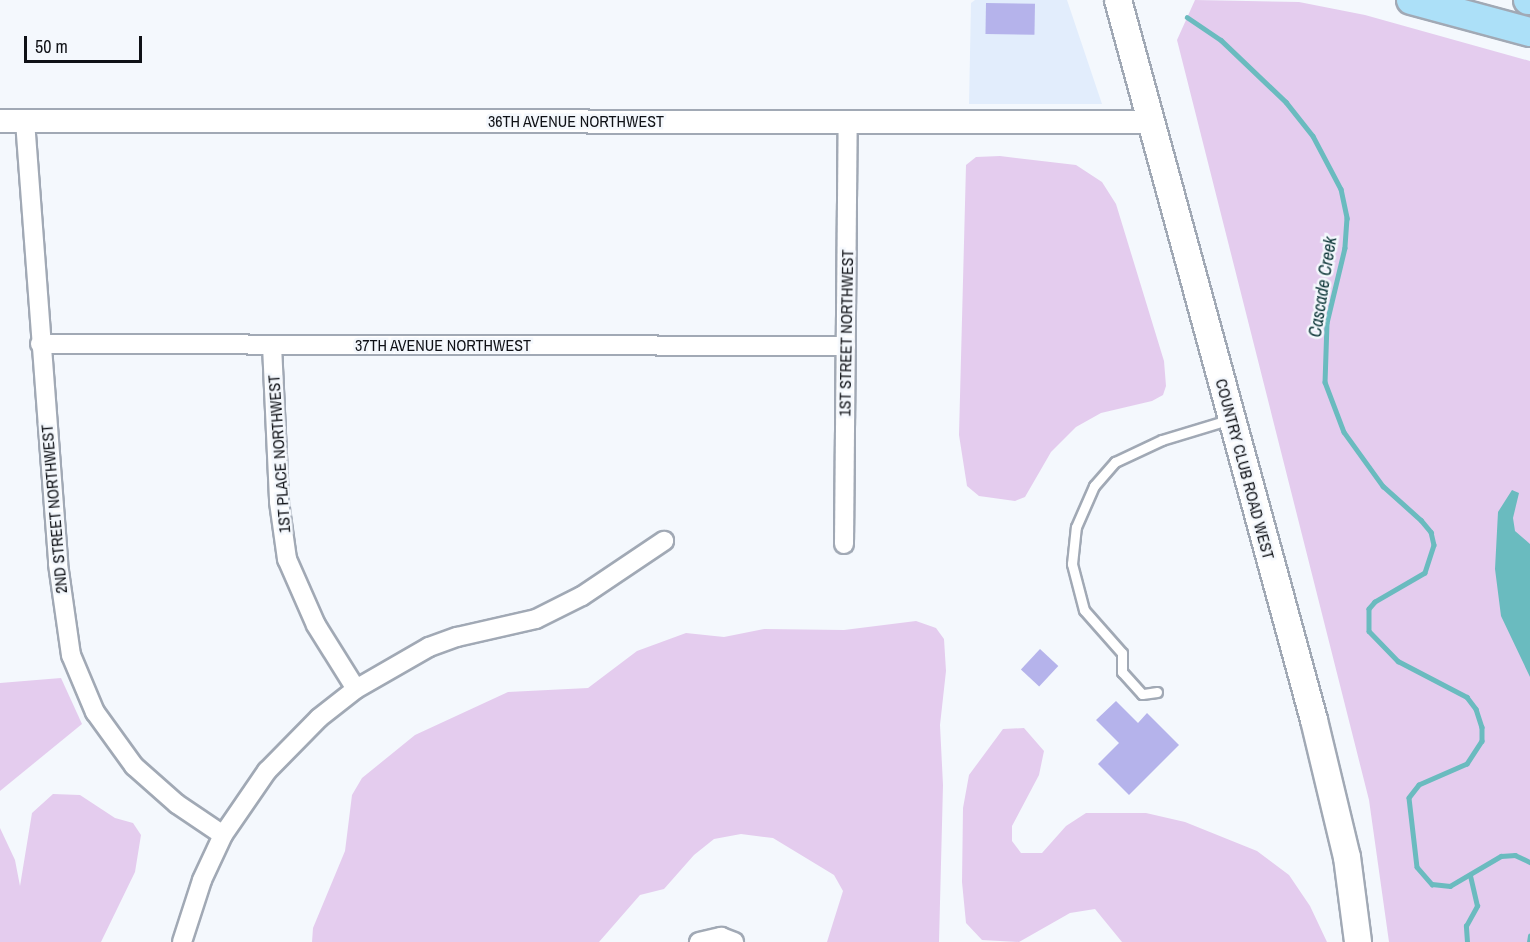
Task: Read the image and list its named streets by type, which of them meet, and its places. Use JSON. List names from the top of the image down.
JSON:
{
  "streets": {
    "main road": ["COUNTRY CLUB ROAD WEST"],
    "street": [
      "36TH AVENUE NORTHWEST",
      "1ST STREET NORTHWEST",
      "37TH AVENUE NORTHWEST",
      "1ST PLACE NORTHWEST",
      "2ND STREET NORTHWEST"
    ]
  },
  "crossings": [
    ["36TH AVENUE NORTHWEST", "1ST STREET NORTHWEST"],
    ["36TH AVENUE NORTHWEST", "COUNTRY CLUB ROAD WEST"],
    ["36TH AVENUE NORTHWEST", "2ND STREET NORTHWEST"],
    ["1ST STREET NORTHWEST", "37TH AVENUE NORTHWEST"],
    ["37TH AVENUE NORTHWEST", "1ST PLACE NORTHWEST"],
    ["37TH AVENUE NORTHWEST", "2ND STREET NORTHWEST"]
  ],
  "water": ["Cascade Creek"],
  "scale_bar": "50 m"
}
